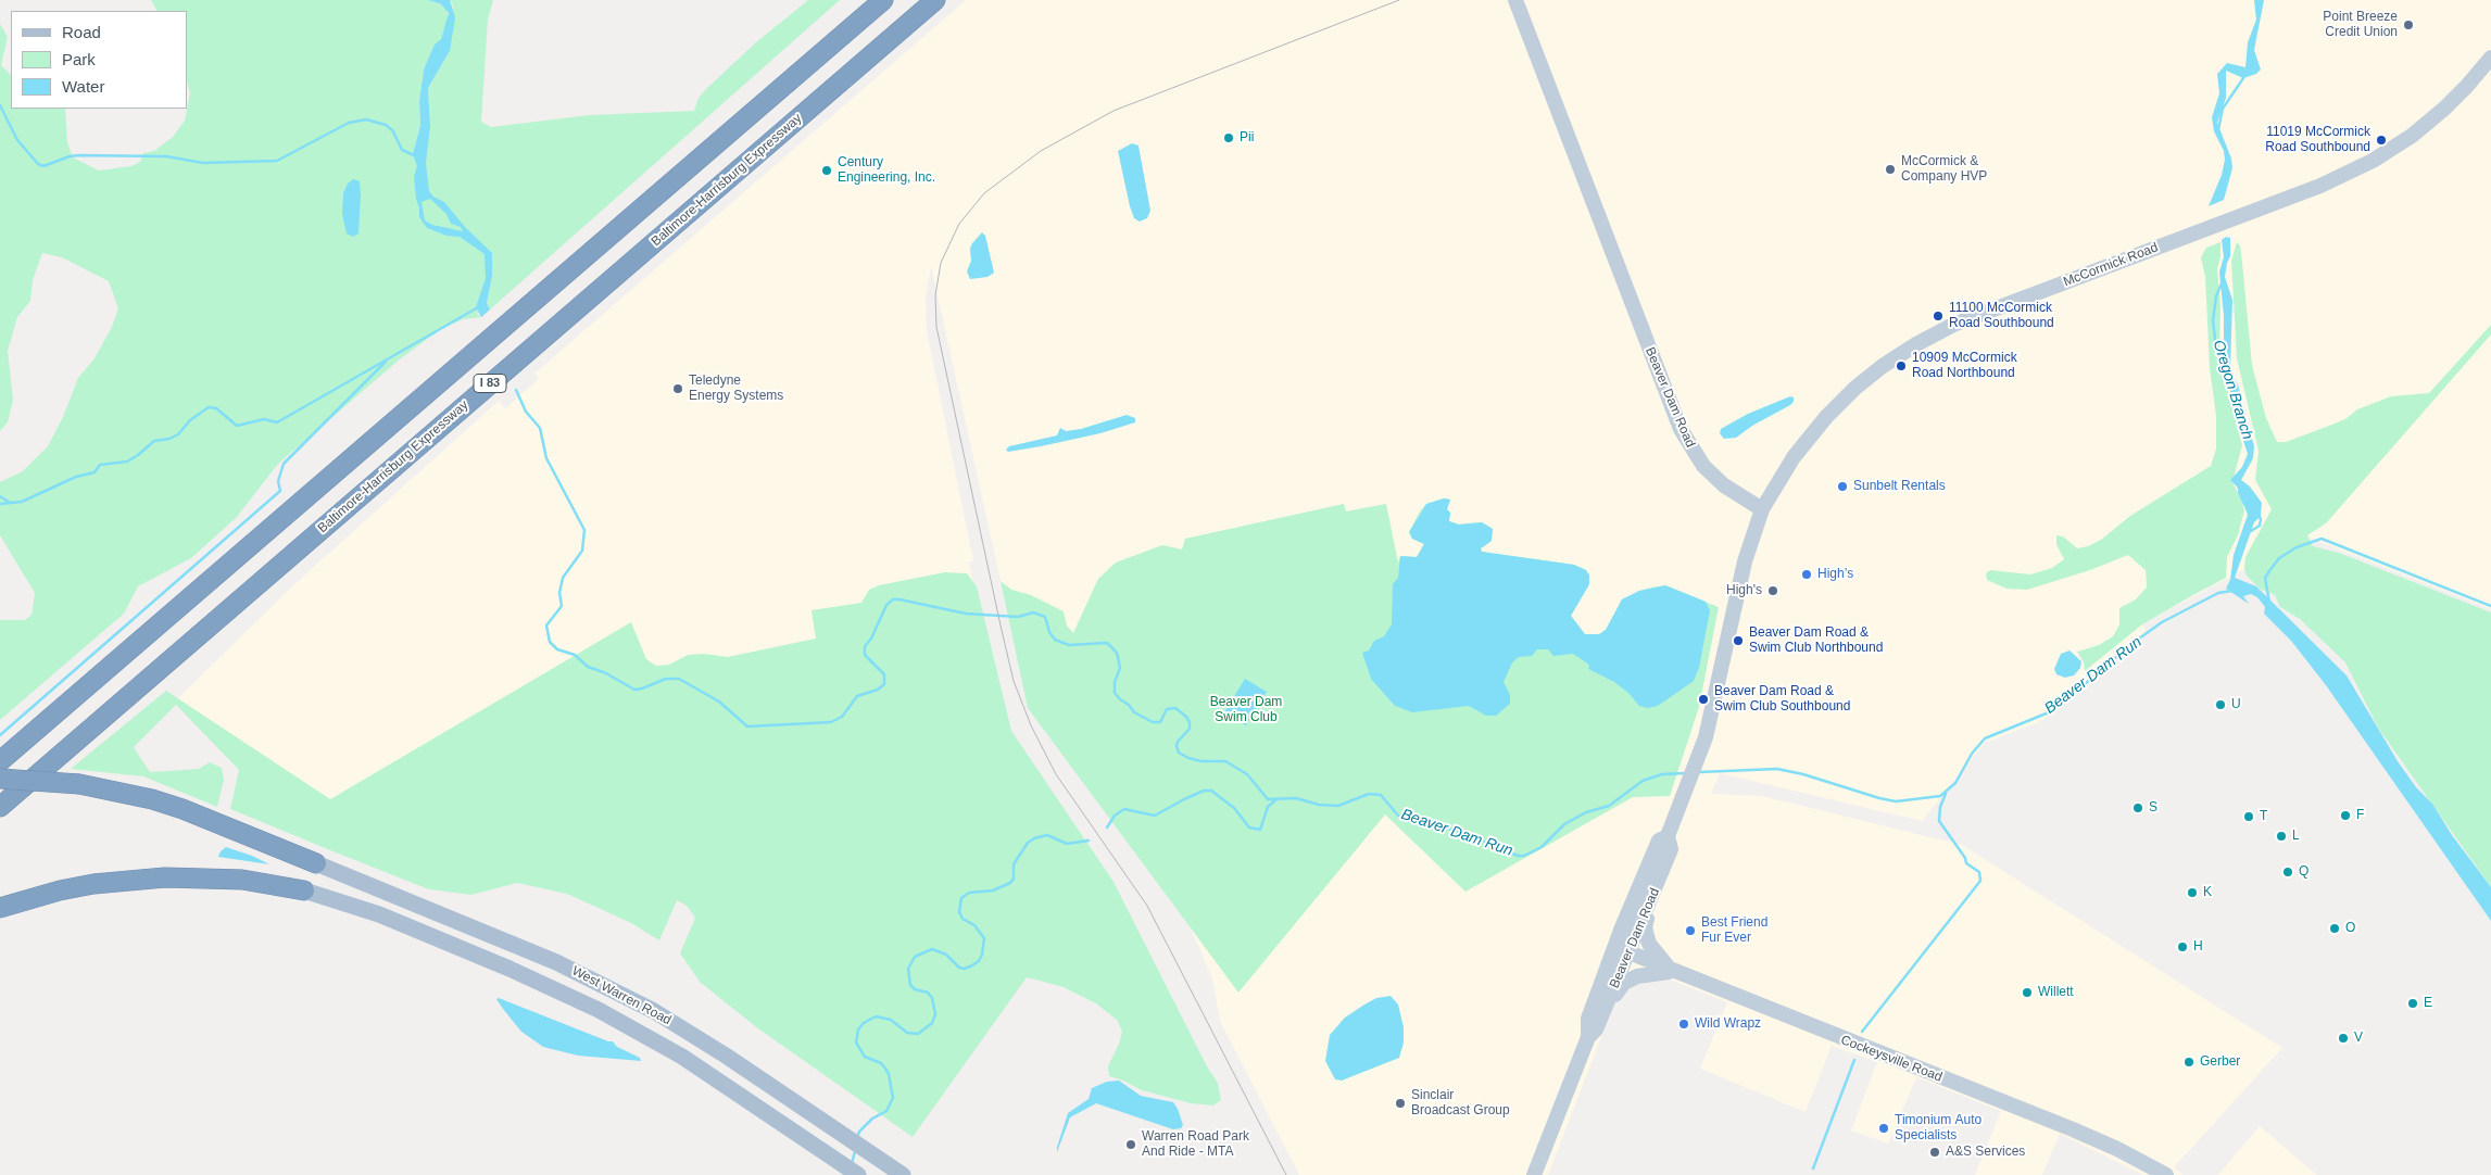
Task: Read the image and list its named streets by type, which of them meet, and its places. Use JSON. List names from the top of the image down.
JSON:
{
  "streets": {
    "highway": ["Baltimore-Harrisburg Expressway", "I 83"],
    "main road": [
      "McCormick Road",
      "Beaver Dam Road",
      "West Warren Road",
      "Cockeysville Road"
    ]
  },
  "crossings": [
    ["McCormick Road", "Beaver Dam Road"],
    ["Beaver Dam Road", "Cockeysville Road"]
  ],
  "water": ["Oregon Branch", "Beaver Dam Run"],
  "parks": ["Beaver Dam Swim Club"],
  "places": [
    "Point Breeze Credit Union",
    "Pii",
    "11019 McCormick Road Southbound",
    "McCormick & Company HVP",
    "Century Engineering, Inc.",
    "11100 McCormick Road Southbound",
    "10909 McCormick Road Northbound",
    "Teledyne Energy Systems",
    "Sunbelt Rentals",
    "High’s",
    "High's",
    "Beaver Dam Road & Swim Club Northbound",
    "Beaver Dam Road & Swim Club Southbound",
    "U",
    "S",
    "F",
    "T",
    "L",
    "Q",
    "K",
    "O",
    "Best Friend Fur Ever",
    "H",
    "Willett",
    "E",
    "Wild Wrapz",
    "V",
    "Gerber",
    "Sinclair Broadcast Group",
    "Timonium Auto Specialists",
    "Warren Road Park And Ride - MTA",
    "A&S Services"
  ],
  "legend": ["Road", "Park", "Water"]
}
